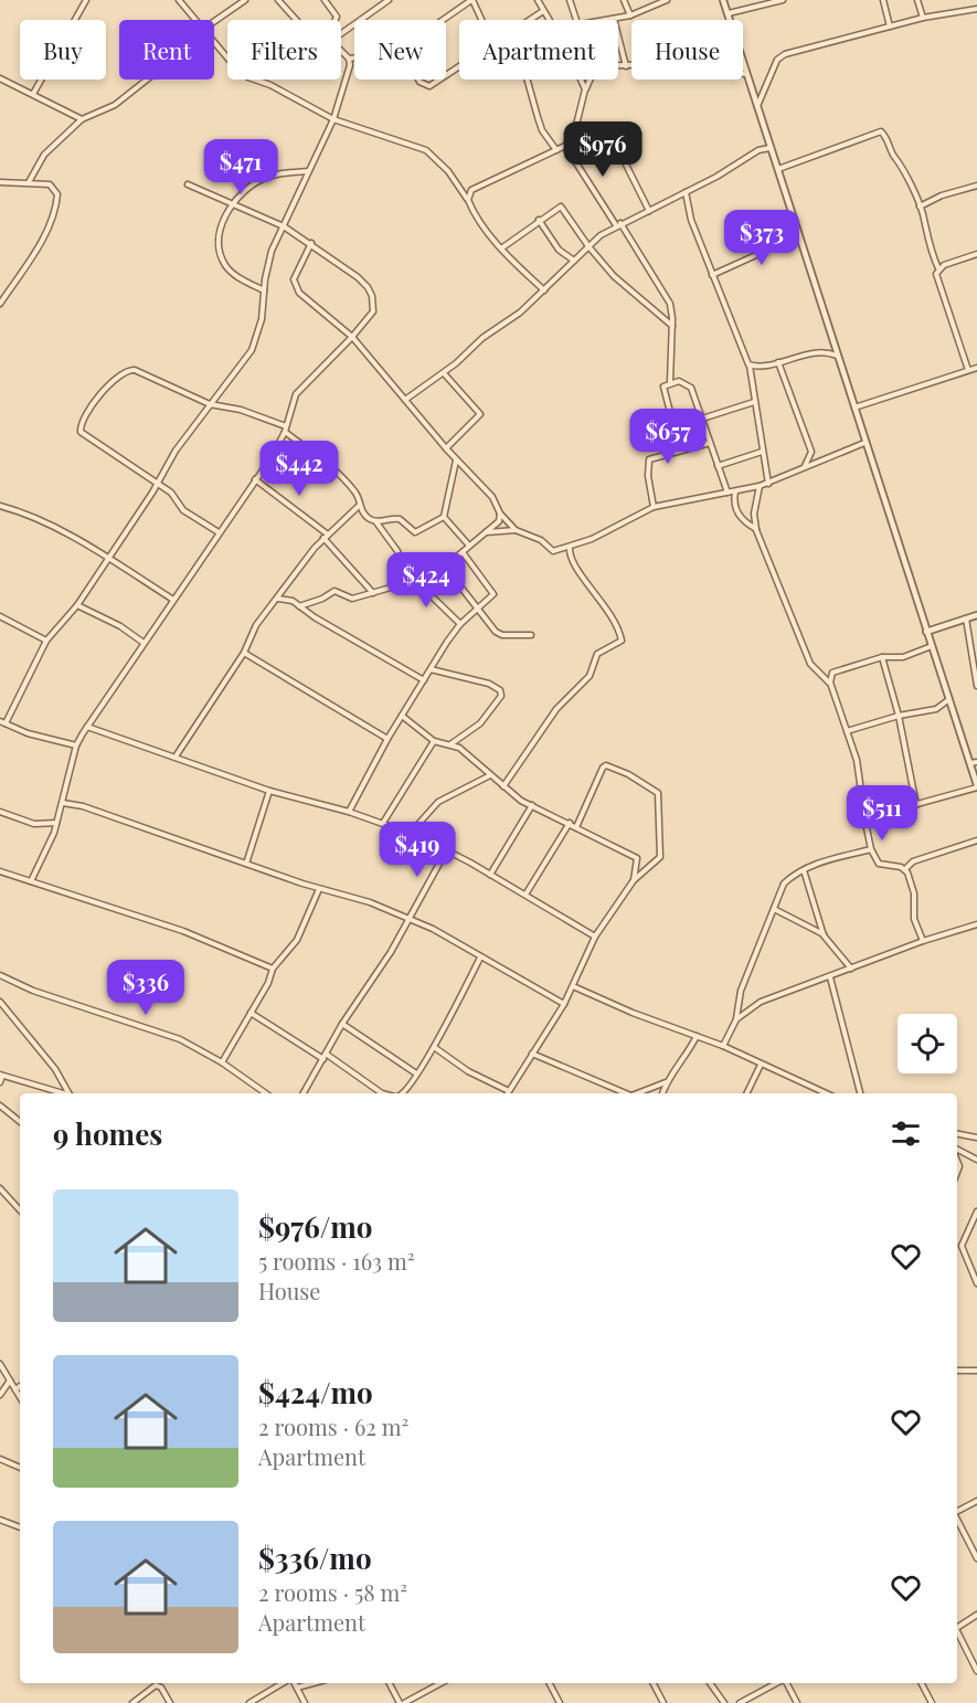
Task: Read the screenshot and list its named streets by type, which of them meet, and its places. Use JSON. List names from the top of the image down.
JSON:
{
  "page": {
    "chip": [
      "Buy",
      "Rent",
      "Filters",
      "New",
      "Apartment",
      "House"
    ],
    "price": [
      "$976",
      "$471",
      "$373",
      "$657",
      "$442",
      "$424",
      "$511",
      "$419",
      "$336"
    ],
    "heading": "9 homes",
    "list": [
      {
        "name": "$976/mo",
        "note": "5 rooms · 163 m² · House"
      },
      {
        "name": "$424/mo",
        "note": "2 rooms · 62 m² · Apartment"
      },
      {
        "name": "$336/mo",
        "note": "2 rooms · 58 m² · Apartment"
      }
    ]
  }
}
